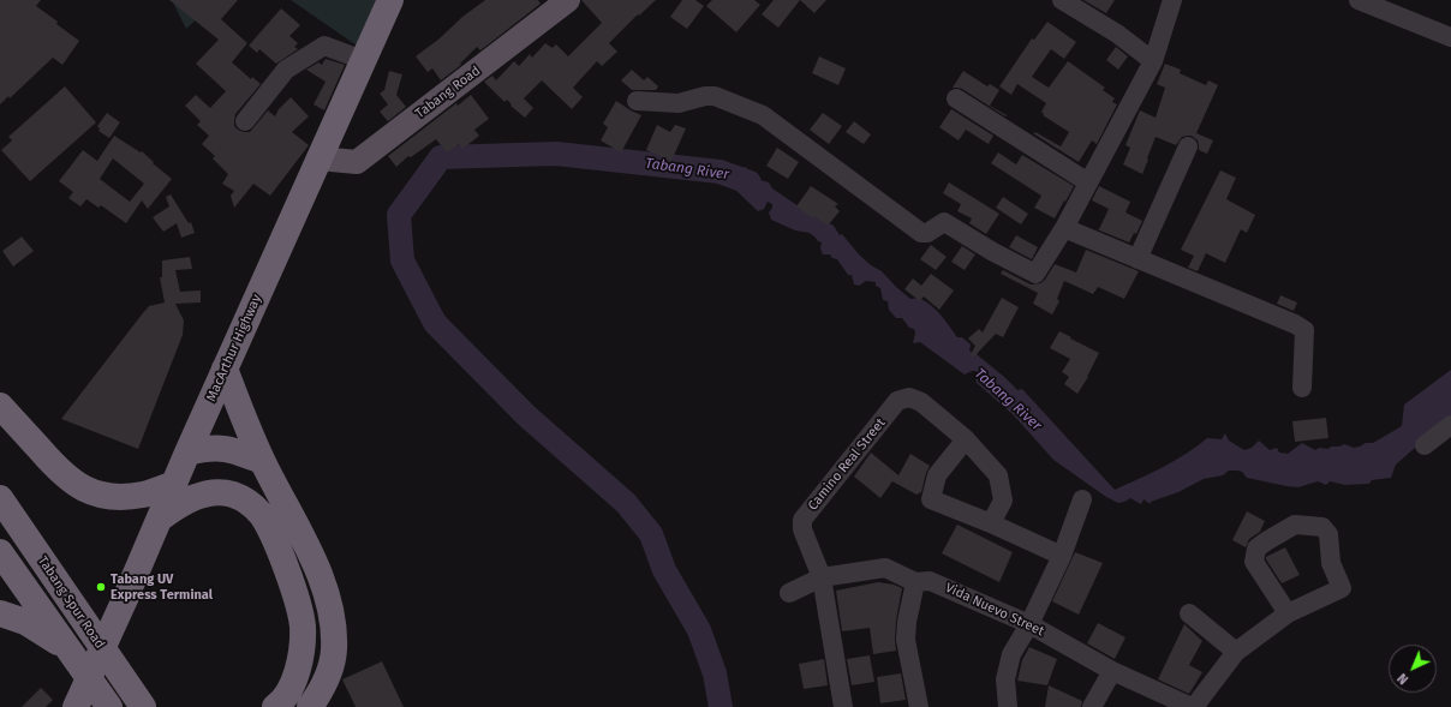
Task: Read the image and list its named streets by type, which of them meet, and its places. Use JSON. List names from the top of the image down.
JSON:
{
  "streets": {
    "highway": ["MacArthur Highway", "Tabang Spur Road"],
    "main road": ["Tabang Road"],
    "street": ["Camino Real Street", "Vida Nuevo Street"]
  },
  "crossings": [
    ["Tabang Road", "MacArthur Highway"],
    ["Camino Real Street", "Vida Nuevo Street"]
  ],
  "water": ["Tabang River"],
  "places": ["Tabang UV Express Terminal"],
  "north": "bottom left"
}
